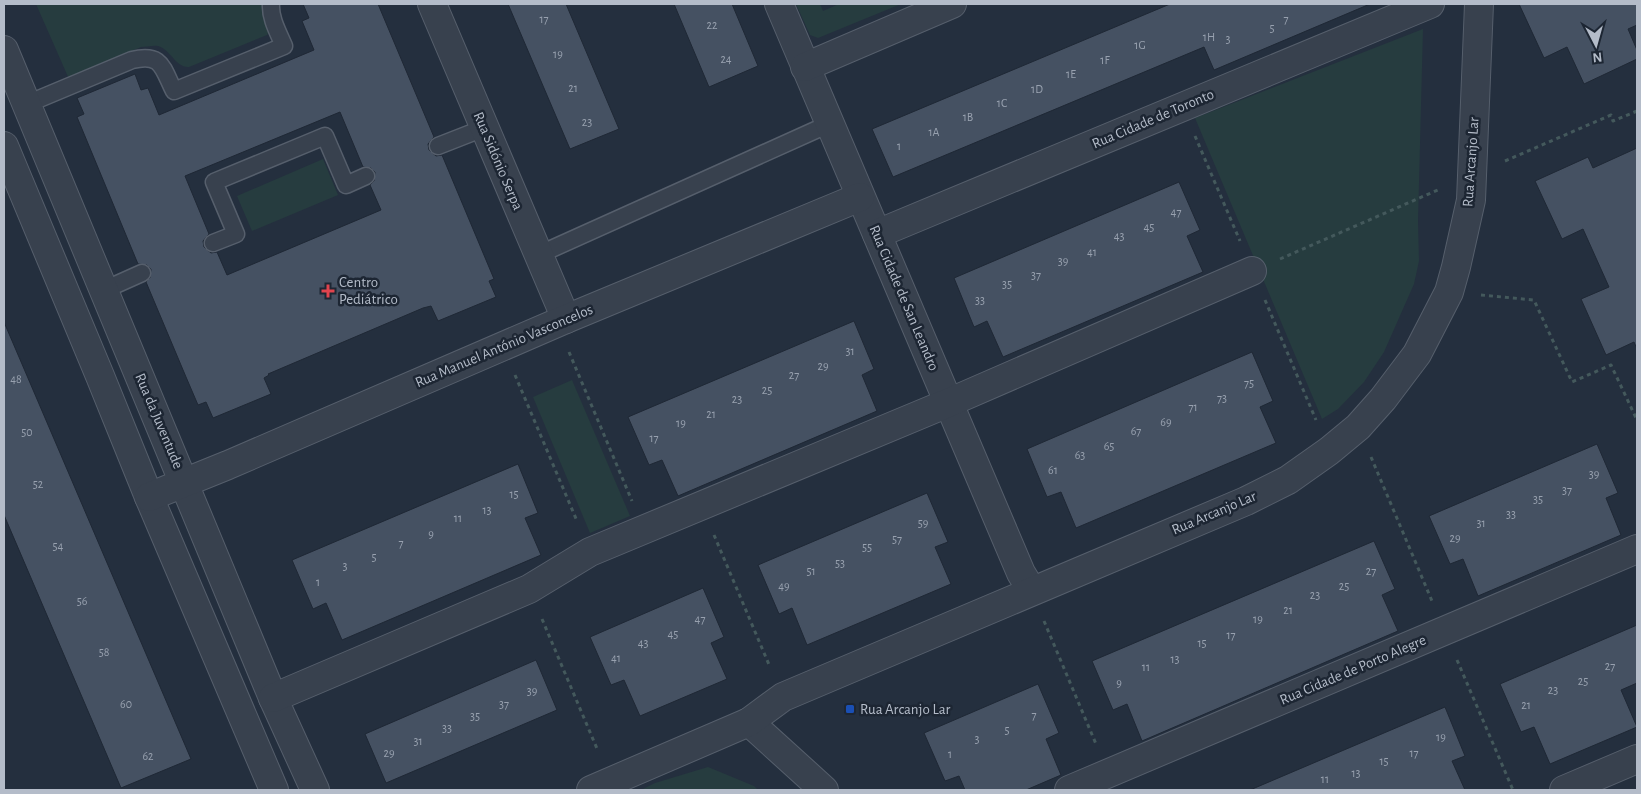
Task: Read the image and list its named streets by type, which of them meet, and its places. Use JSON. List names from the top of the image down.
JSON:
{
  "streets": {
    "street": [
      "Rua Cidade de Toronto",
      "Rua Sidónio Serpa",
      "Rua Arcanjo Lar",
      "Rua Cidade de San Leandro",
      "Rua Manuel António Vasconcelos",
      "Rua da Juventude",
      "Rua Cidade de Porto Alegre"
    ]
  },
  "crossings": [
    ["Rua Cidade de Toronto", "Rua Cidade de San Leandro"],
    ["Rua Sidónio Serpa", "Rua Manuel António Vasconcelos"],
    ["Rua Arcanjo Lar", "Rua Cidade de San Leandro"],
    ["Rua Cidade de San Leandro", "Rua Manuel António Vasconcelos"],
    ["Rua Manuel António Vasconcelos", "Rua da Juventude"]
  ],
  "places": {
    "health": ["Centro Pediátrico"],
    "transit": ["Rua Arcanjo Lar"]
  },
  "house_numbers": [
    "17",
    "7",
    "22",
    "5",
    "1H",
    "3",
    "1G",
    "19",
    "24",
    "1F",
    "1E",
    "21",
    "1D",
    "1C",
    "1B",
    "23",
    "1A",
    "1",
    "47",
    "45",
    "43",
    "41",
    "39",
    "37",
    "35",
    "33",
    "31",
    "29",
    "27",
    "48",
    "75",
    "25",
    "73",
    "23",
    "71",
    "21",
    "69",
    "19",
    "67",
    "50",
    "17",
    "65",
    "63",
    "61",
    "39",
    "52",
    "37",
    "15",
    "35",
    "13",
    "33",
    "11",
    "59",
    "31",
    "9",
    "29",
    "57",
    "7",
    "54",
    "55",
    "5",
    "53",
    "3",
    "51",
    "27",
    "1",
    "49",
    "25",
    "23",
    "56",
    "21",
    "47",
    "19",
    "45",
    "17",
    "43",
    "15",
    "58",
    "41",
    "13",
    "27",
    "11",
    "25",
    "9",
    "23",
    "39",
    "60",
    "37",
    "21",
    "7",
    "35",
    "33",
    "5",
    "19",
    "3",
    "31",
    "29",
    "17",
    "1",
    "62",
    "15",
    "13",
    "11"
  ],
  "north": "bottom"
}
